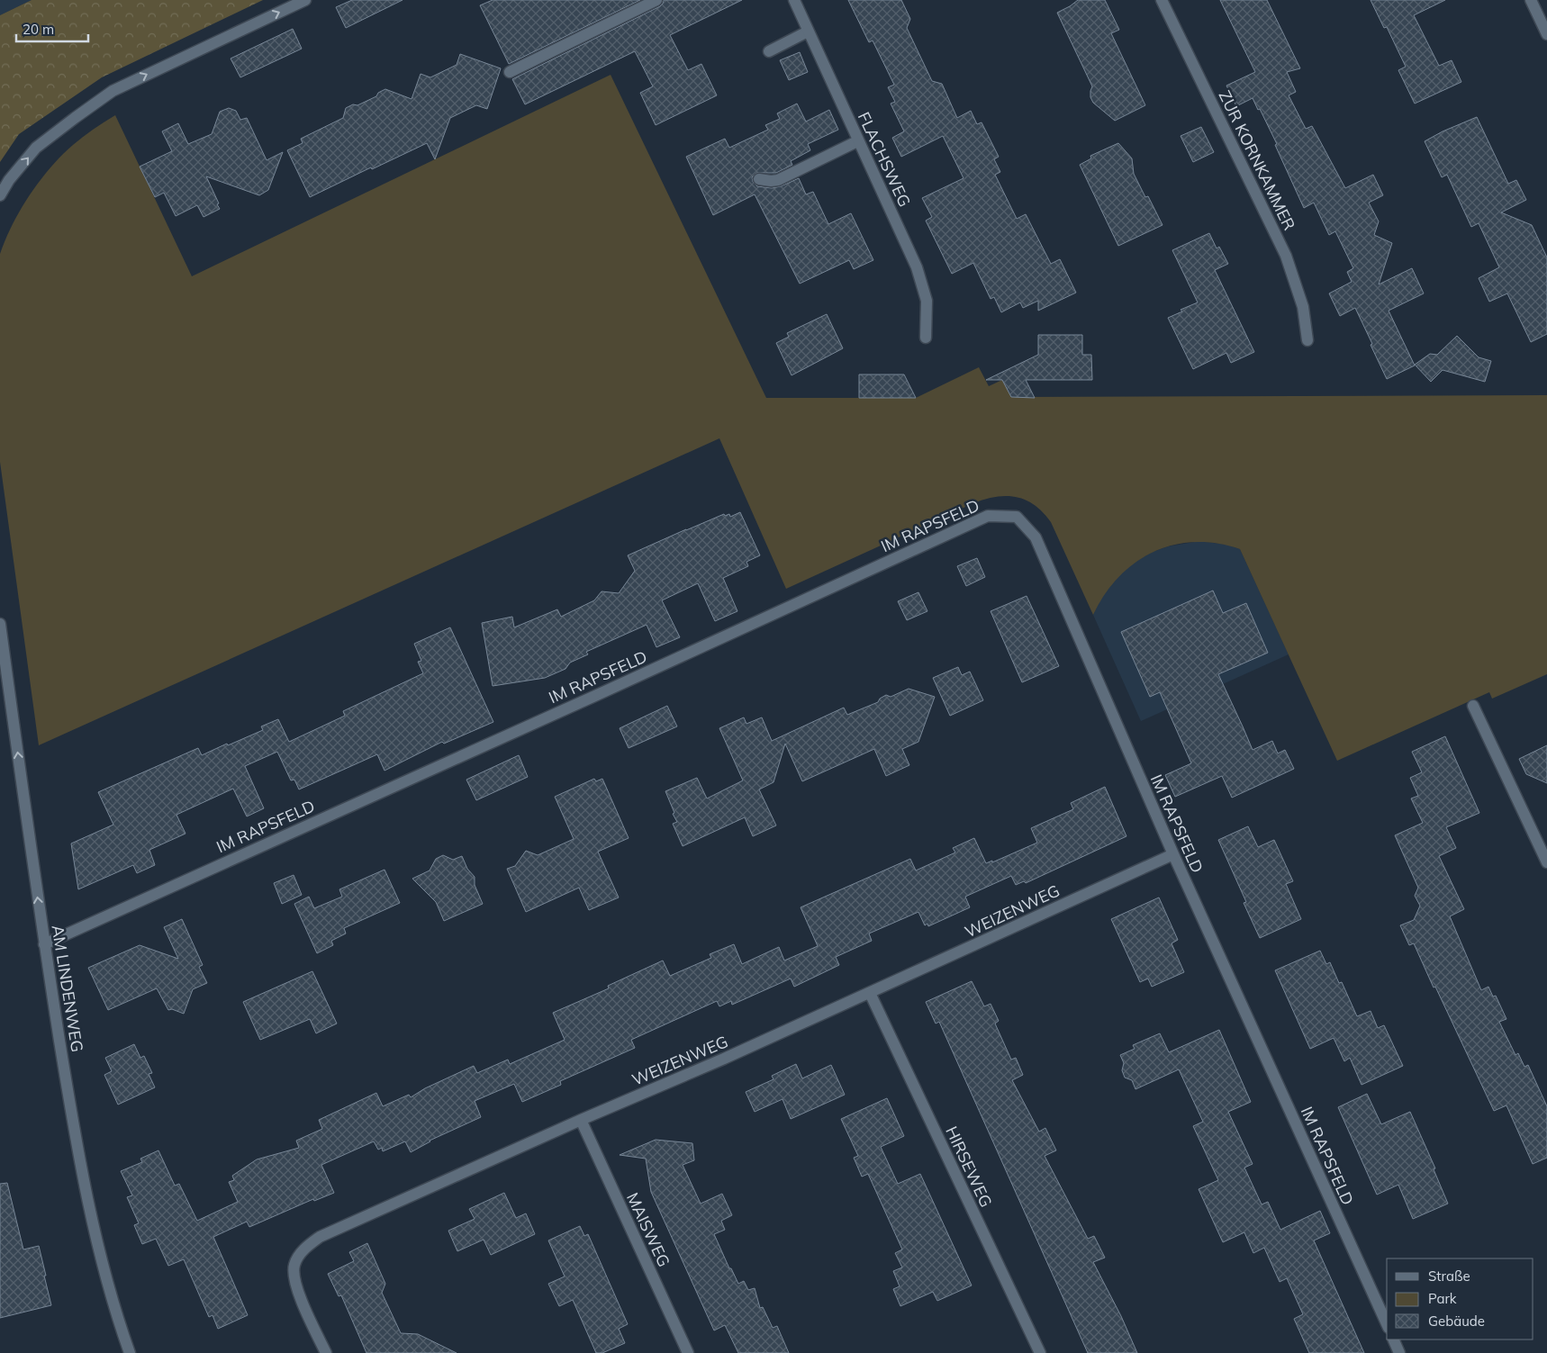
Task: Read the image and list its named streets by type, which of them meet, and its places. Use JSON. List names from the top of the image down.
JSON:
{
  "streets": {
    "street": [
      "FLACHSWEG",
      "ZUR KORNKAMMER",
      "IM RAPSFELD",
      "WEIZENWEG",
      "AM LINDENWEG",
      "HIRSEWEG",
      "MAISWEG"
    ]
  },
  "crossings": [
    ["IM RAPSFELD", "WEIZENWEG"],
    ["IM RAPSFELD", "AM LINDENWEG"],
    ["WEIZENWEG", "HIRSEWEG"],
    ["WEIZENWEG", "MAISWEG"]
  ],
  "one_way": ["AM LINDENWEG"],
  "legend": ["Straße", "Park", "Gebäude"],
  "scale_bar": "20 m"
}
